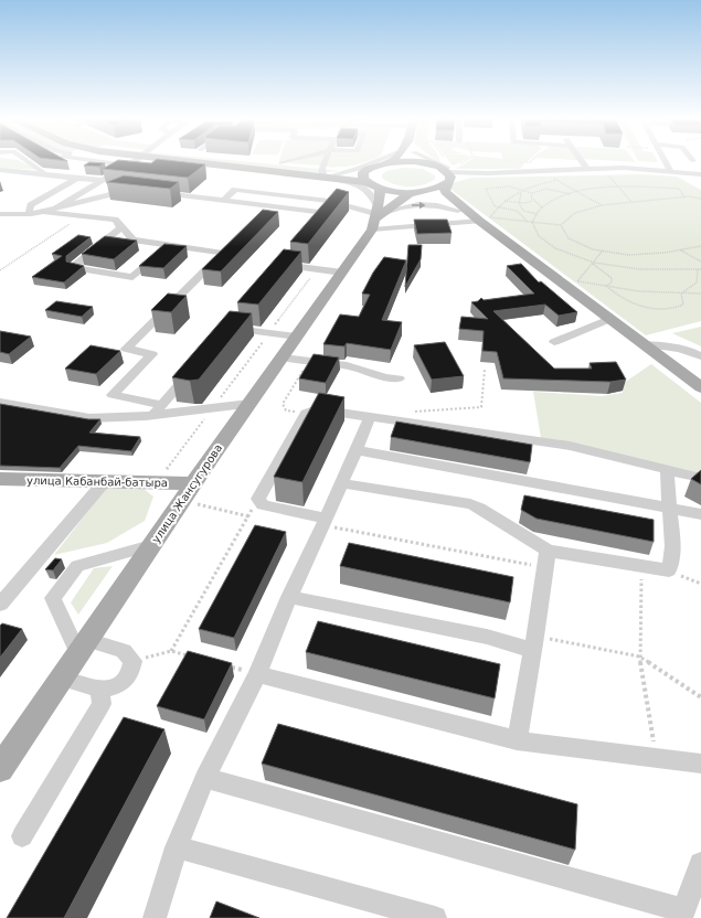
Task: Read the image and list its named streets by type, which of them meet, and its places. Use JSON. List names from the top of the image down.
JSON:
{
  "streets": {
    "main road": ["улица Кабанбай-батыра", "улица Жансугурова"]
  },
  "crossings": [
    ["улица Кабанбай-батыра", "улица Жансугурова"]
  ]
}
